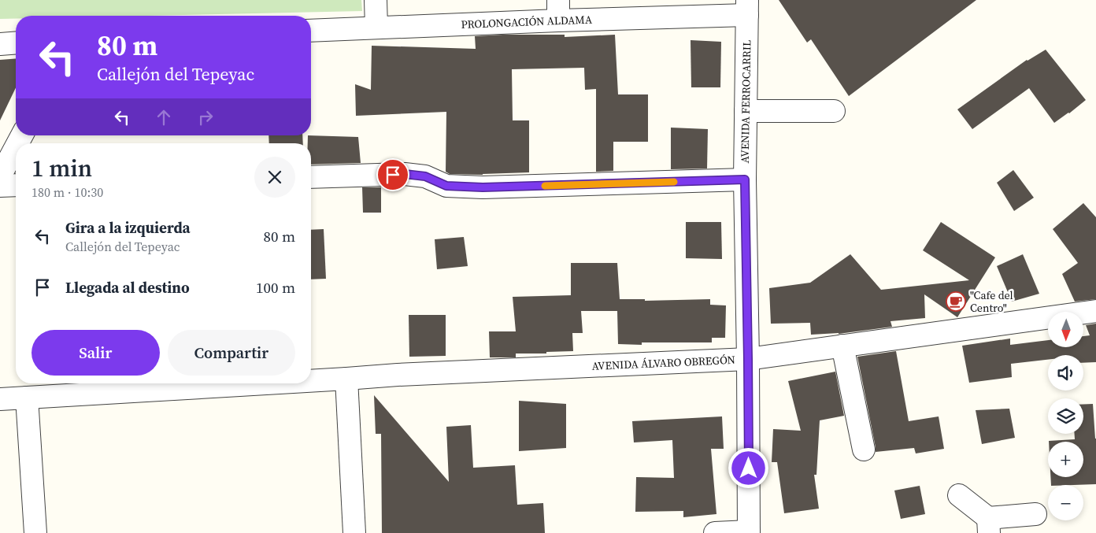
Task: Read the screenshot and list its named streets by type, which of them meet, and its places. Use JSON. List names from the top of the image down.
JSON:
{
  "streets": {
    "street": ["PROLONGACIÓN ALDAMA", "AVENIDA FERROCARRIL", "AVENIDA ÁLVARO OBREGÓN"]
  },
  "crossings": [
    ["PROLONGACIÓN ALDAMA", "AVENIDA FERROCARRIL"],
    ["AVENIDA FERROCARRIL", "AVENIDA ÁLVARO OBREGÓN"]
  ],
  "places": {
    "cafe": ["\"Cafe del Centro\""]
  },
  "north": "bottom",
  "page": {
    "turn": ["80 m", "Callejón del Tepeyac"],
    "heading": ["1 min", "180 m · 10:30"],
    "list": [
      {
        "name": "Gira a la izquierda",
        "note": "Callejón del Tepeyac",
        "value": "80 m"
      },
      {
        "name": "Llegada al destino",
        "value": "100 m"
      }
    ],
    "map_buttons": ["+", "−"],
    "buttons": ["Salir", "Compartir"]
  }
}
